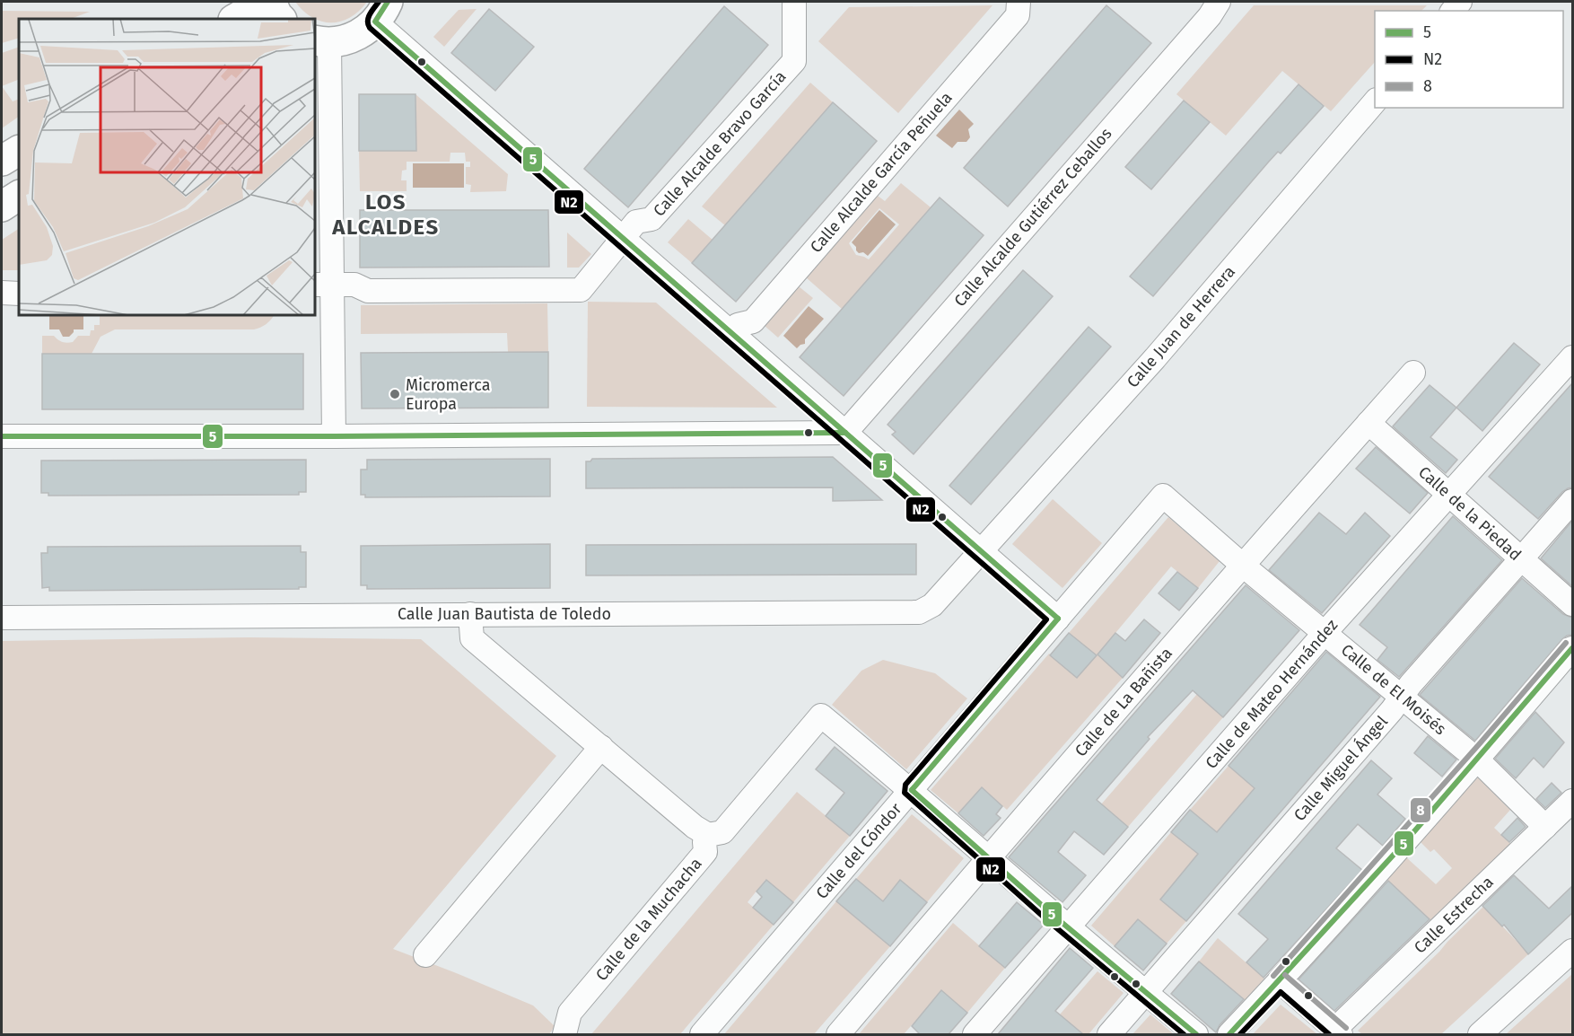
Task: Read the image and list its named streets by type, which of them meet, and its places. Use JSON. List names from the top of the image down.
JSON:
{
  "streets": {
    "street": [
      "Calle Alcalde Bravo García",
      "Calle Alcalde García Peñuela",
      "Calle Alcalde Gutiérrez Ceballos",
      "Calle Juan de Herrera",
      "Calle de la Piedad",
      "Calle Juan Bautista de Toledo",
      "Calle de El Moisés",
      "Calle de Mateo Hernández",
      "Calle de La Bañista",
      "Calle Miguel Ángel",
      "Calle del Cóndor",
      "Calle Estrecha",
      "Calle de la Muchacha"
    ]
  },
  "crossings": [
    ["Calle Juan de Herrera", "Calle Juan Bautista de Toledo"],
    ["Calle de la Piedad", "Calle de Mateo Hernández"],
    ["Calle de la Piedad", "Calle de La Bañista"],
    ["Calle de la Piedad", "Calle Miguel Ángel"],
    ["Calle de El Moisés", "Calle de Mateo Hernández"],
    ["Calle de El Moisés", "Calle de La Bañista"],
    ["Calle de El Moisés", "Calle Miguel Ángel"],
    ["Calle de El Moisés", "Calle del Cóndor"],
    ["Calle de El Moisés", "Calle Estrecha"]
  ],
  "districts": ["LOS ALCALDES"],
  "places": ["Micromerca Europa"],
  "lines": ["transit line 5", "transit line N2", "transit line 8"],
  "legend": ["5", "N2", "8"]
}
